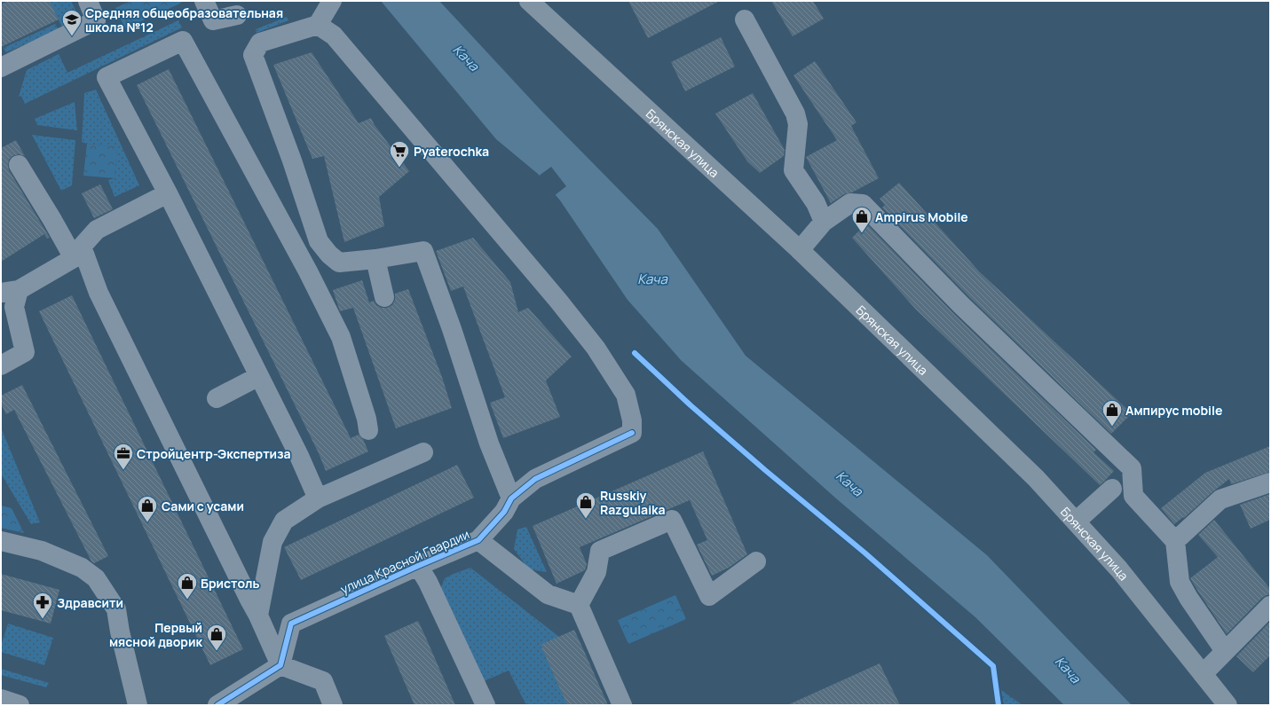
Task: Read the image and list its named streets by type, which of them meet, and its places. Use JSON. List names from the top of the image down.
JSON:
{
  "streets": {
    "highway": ["Брянская улица"],
    "street": ["улица Красной Гвардии"]
  },
  "water": ["Кача"],
  "places": {
    "school or university": ["Средняя общеобразовательная школа №12"],
    "supermarket": ["Pyaterochka"],
    "shop": [
      "Ampirus Mobile",
      "Ампирус mobile",
      "Russkiy Razgulaika",
      "Сами с усами",
      "Бристоль",
      "Первый мясной дворик"
    ],
    "office": ["Стройцентр-Экспертиза"],
    "pharmacy": ["Здравсити"]
  }
}
